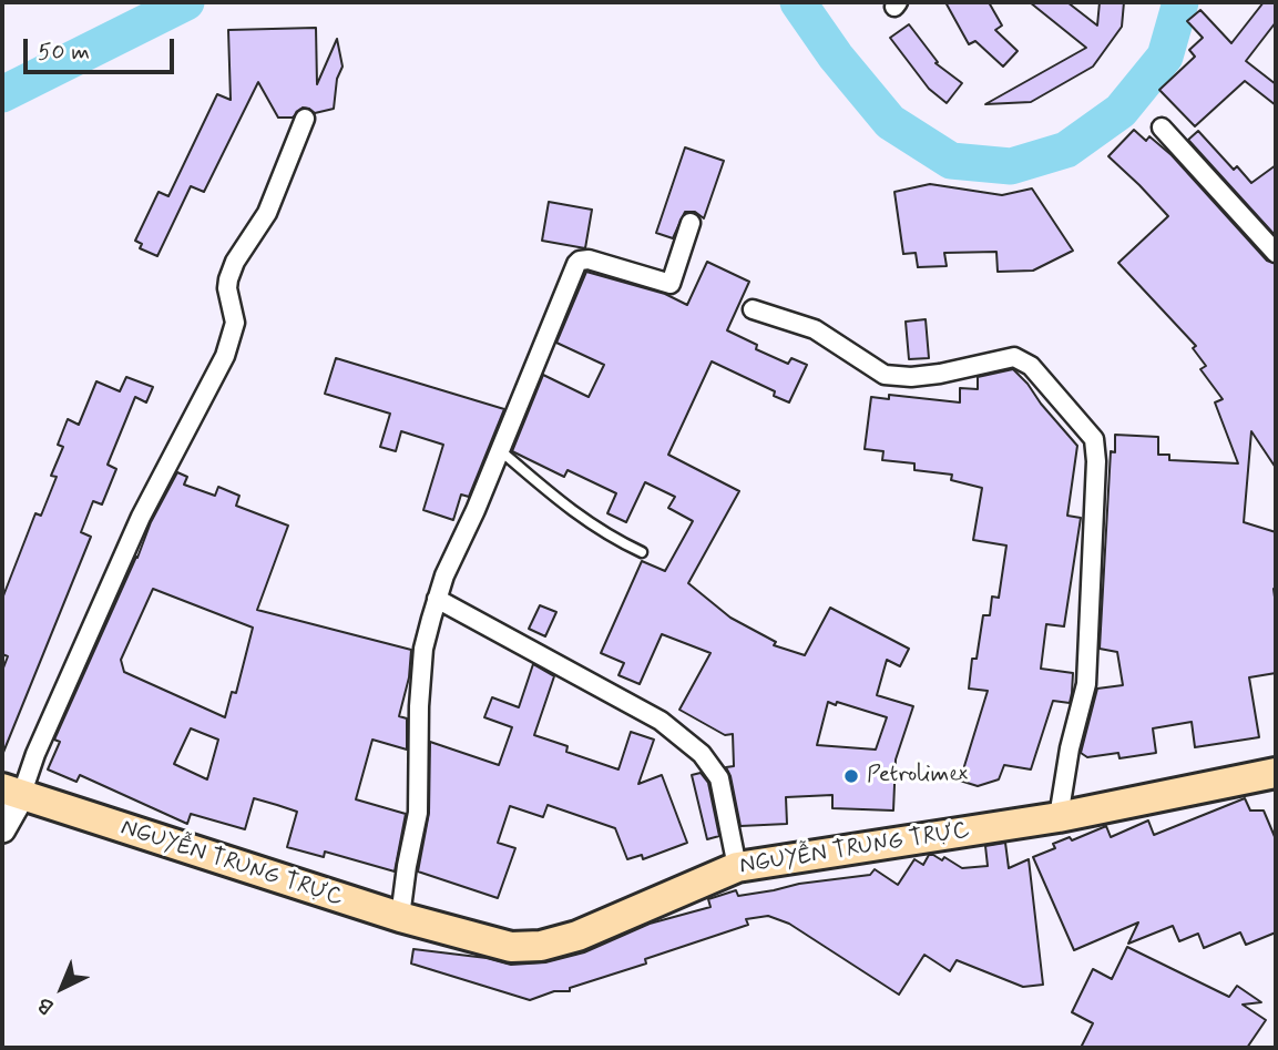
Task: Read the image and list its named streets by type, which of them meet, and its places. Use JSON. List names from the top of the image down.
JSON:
{
  "streets": {
    "main road": ["NGUYỄN TRUNG TRỰC"]
  },
  "places": ["Petrolimex"],
  "scale_bar": "50 m",
  "north": "bottom left"
}
